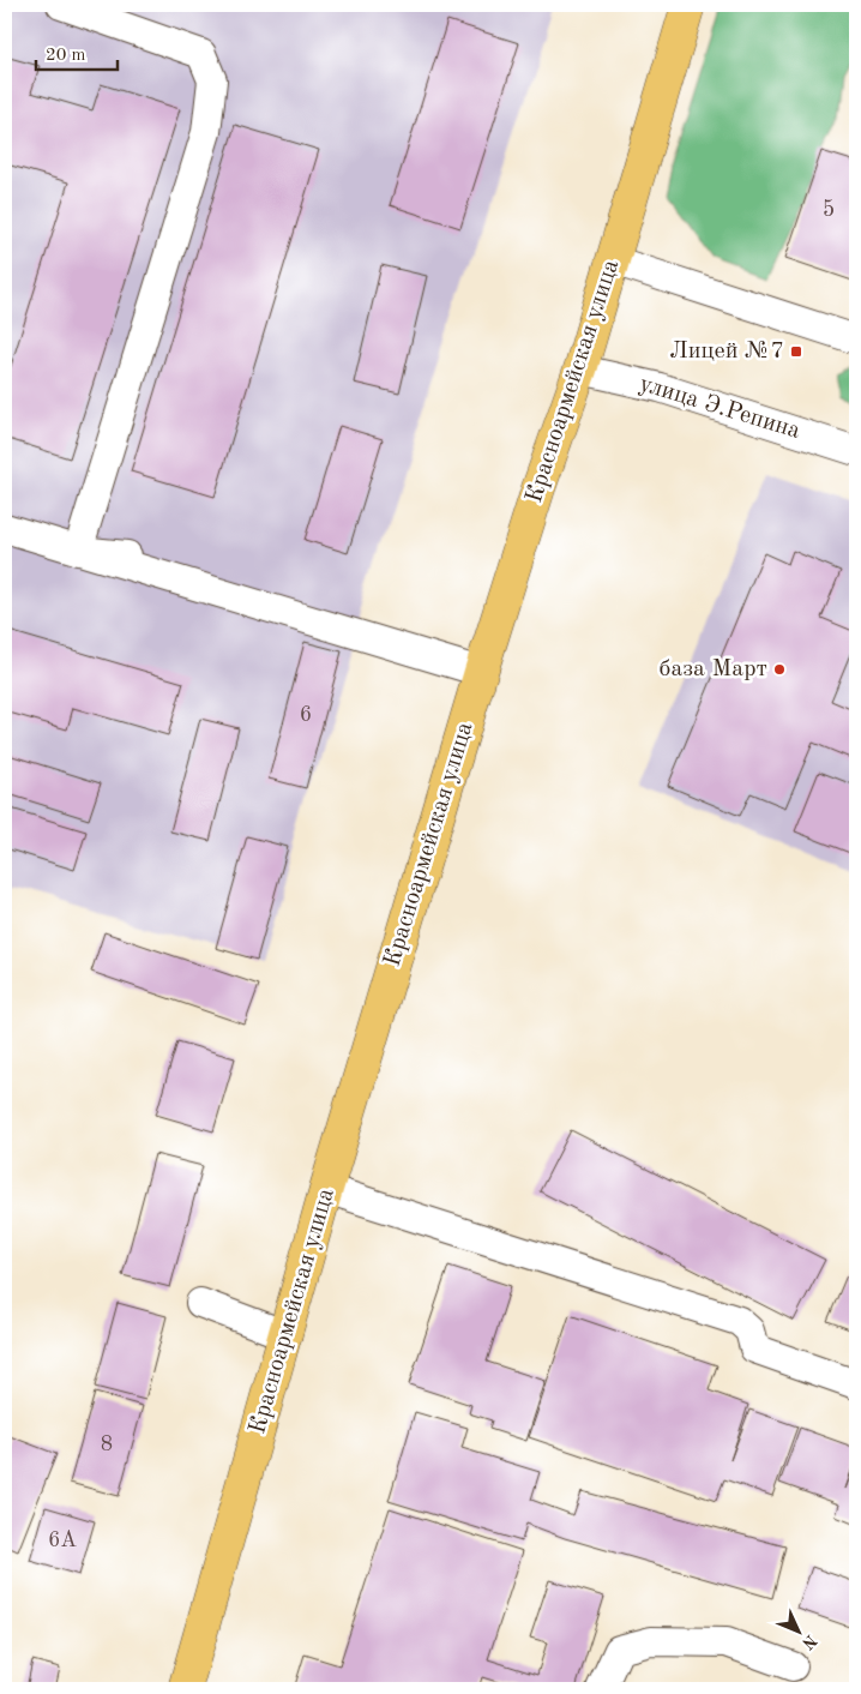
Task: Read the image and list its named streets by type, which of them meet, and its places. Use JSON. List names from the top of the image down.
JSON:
{
  "streets": {
    "main road": ["Красноармейская улица"],
    "street": ["улица Э.Репина"]
  },
  "crossings": [
    ["Красноармейская улица", "улица Э.Репина"]
  ],
  "places": {
    "transit": ["Лицей №7"],
    "other": ["база Март"]
  },
  "house_numbers": [
    "5",
    "6",
    "8",
    "6А"
  ],
  "scale_bar": "20 m",
  "north": "bottom right"
}
